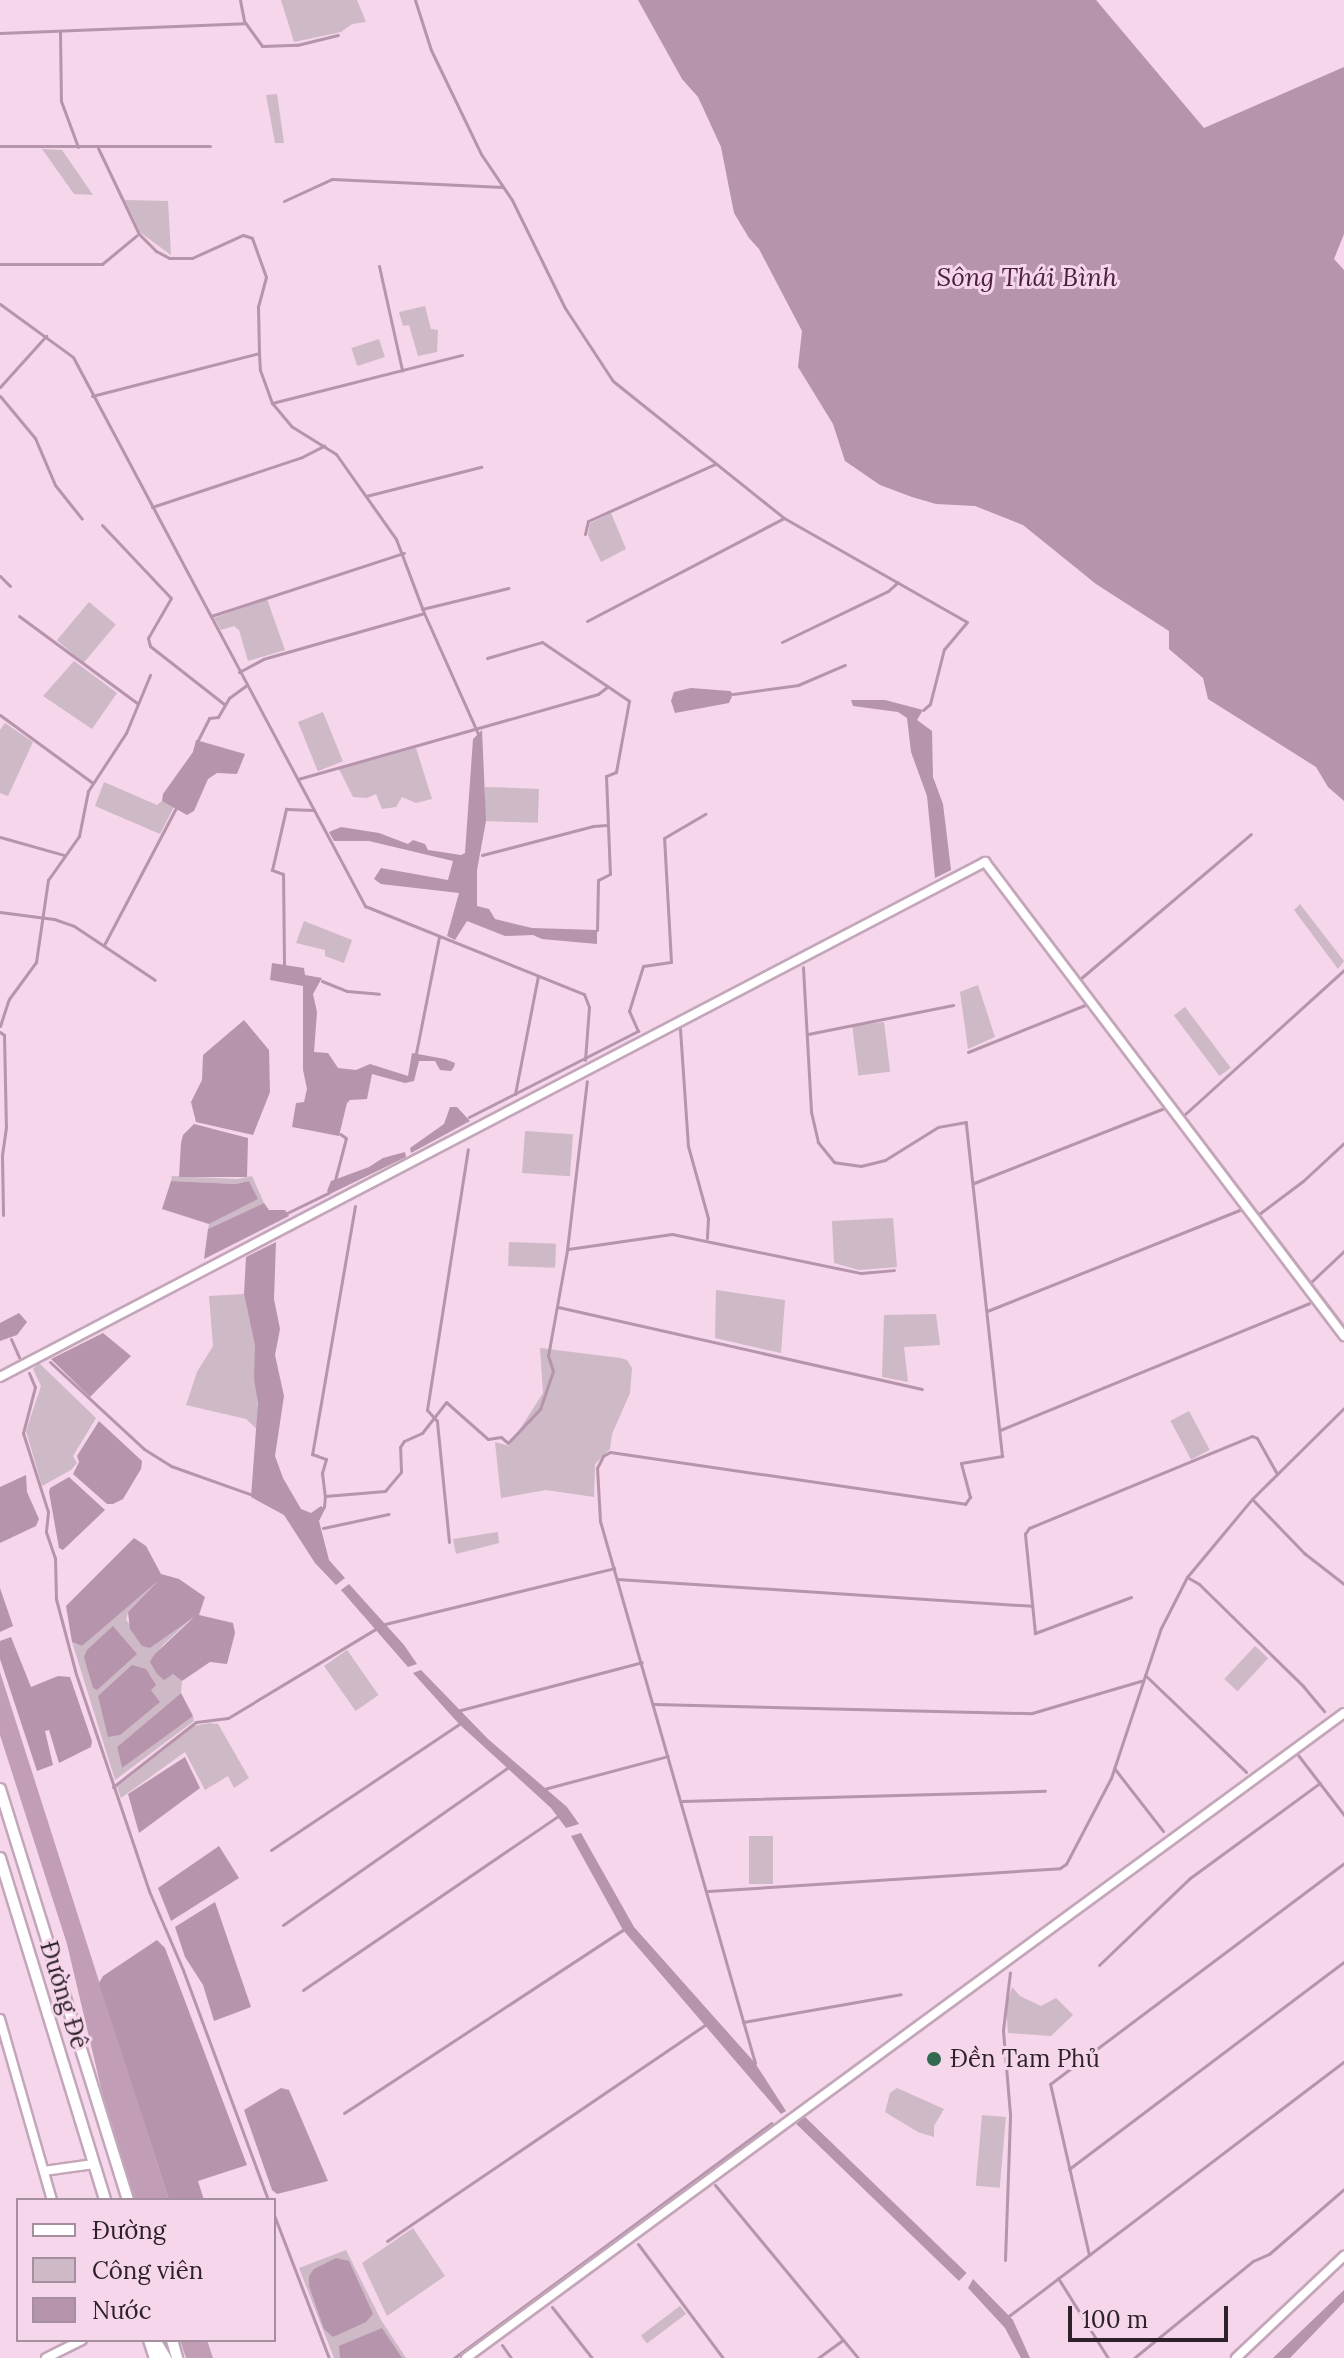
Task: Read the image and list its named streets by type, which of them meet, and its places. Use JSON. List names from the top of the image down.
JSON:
{
  "streets": {
    "street": ["Đường Đê"]
  },
  "water": ["Sông Thái Bình"],
  "places": ["Đền Tam Phủ"],
  "legend": ["Đường", "Công viên", "Nước"],
  "scale_bar": "100 m"
}
